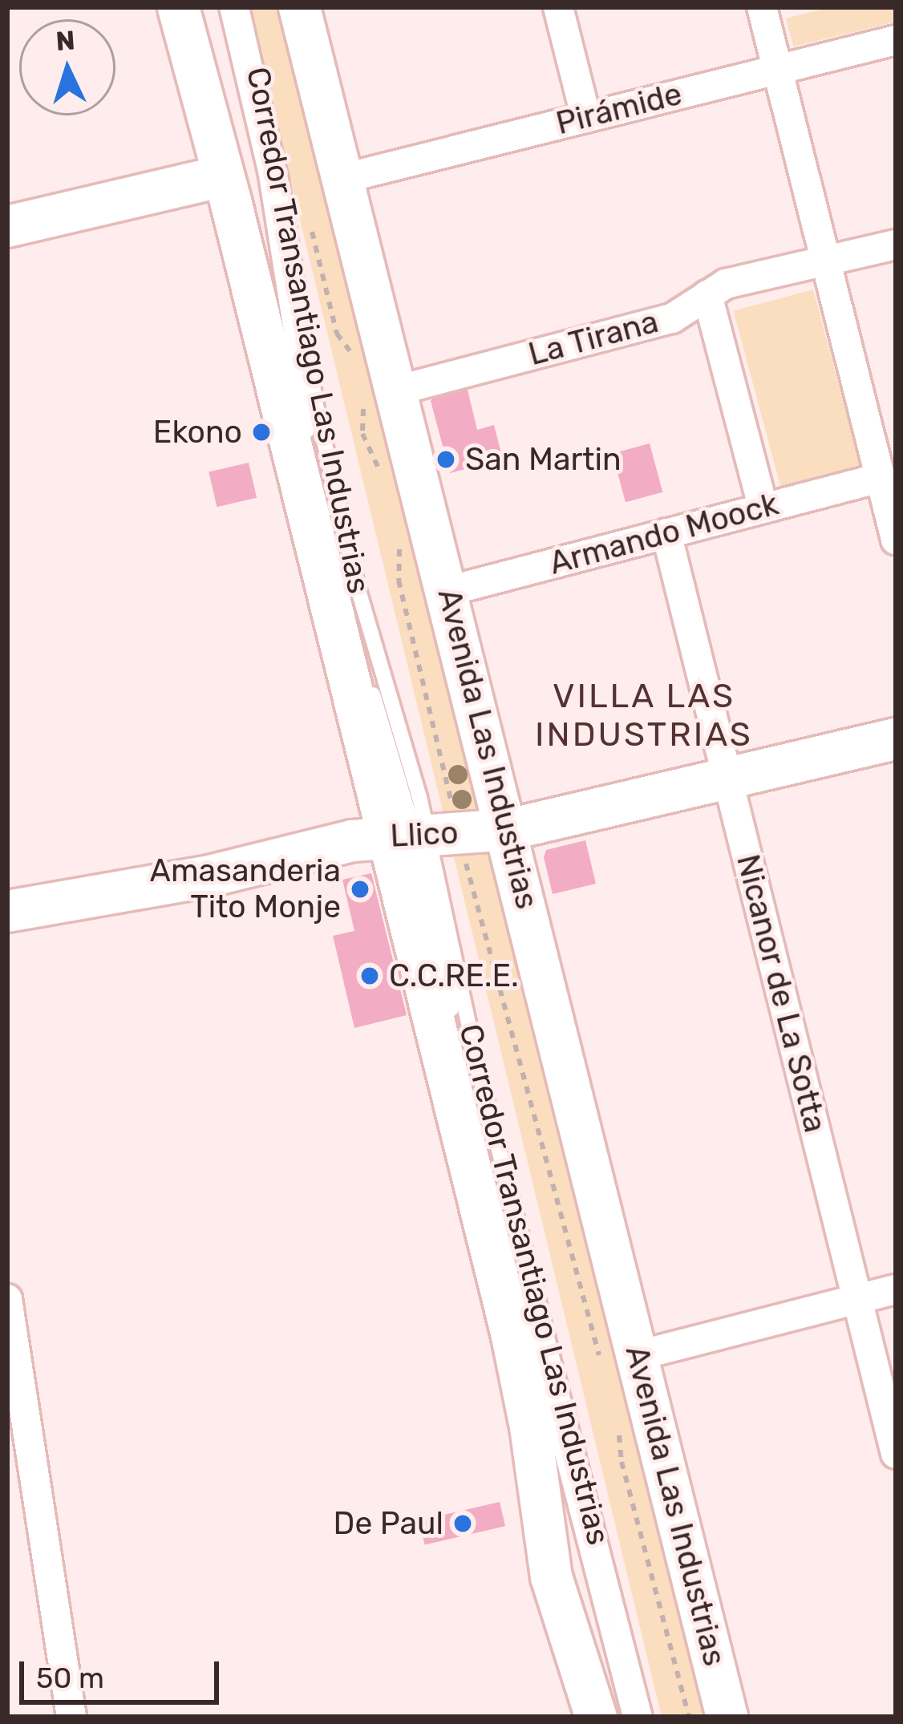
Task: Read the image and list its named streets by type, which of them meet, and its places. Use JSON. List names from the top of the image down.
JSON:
{
  "streets": {
    "main road": ["Avenida Las Industrias", "Llico"],
    "street": [
      "Pirámide",
      "La Tirana",
      "Armando Moock",
      "Nicanor de La Sotta"
    ],
    "lane": ["Corredor Transantiago Las Industrias"]
  },
  "crossings": [
    ["Pirámide", "Avenida Las Industrias"],
    ["Corredor Transantiago Las Industrias", "Llico"],
    ["La Tirana", "Avenida Las Industrias"],
    ["Armando Moock", "Avenida Las Industrias"],
    ["Armando Moock", "Nicanor de La Sotta"],
    ["Avenida Las Industrias", "Llico"],
    ["Llico", "Nicanor de La Sotta"]
  ],
  "districts": ["VILLA LAS INDUSTRIAS"],
  "places": [
    "Ekono",
    "San Martin",
    "Amasanderia Tito Monje",
    "C.C.RE.E.",
    "De Paul"
  ],
  "scale_bar": "50 m",
  "north": "top"
}
